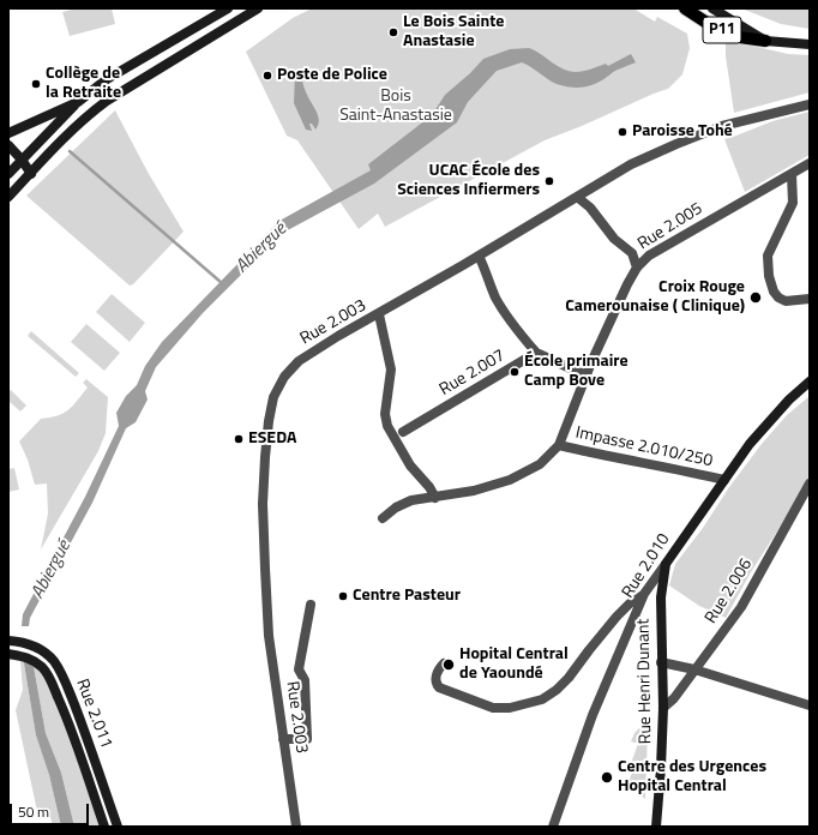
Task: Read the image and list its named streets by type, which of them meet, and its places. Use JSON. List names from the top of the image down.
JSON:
{
  "streets": {
    "main road": [
      "P11",
      "Rue 2.010",
      "Rue Henri Dunant",
      "Rue 2.011"
    ],
    "street": [
      "Rue 2.005",
      "Rue 2.003",
      "Rue 2.007",
      "Impasse 2.010/250",
      "Rue 2.006"
    ]
  },
  "crossings": [
    ["Rue 2.005", "Impasse 2.010/250"],
    ["Impasse 2.010/250", "Rue 2.010"],
    ["Rue 2.010", "Rue Henri Dunant"],
    ["Rue 2.006", "Rue Henri Dunant"]
  ],
  "water": ["Abiergué"],
  "parks": ["Bois Saint-Anastasie"],
  "places": [
    "Le Bois Sainte Anastasie",
    "Poste de Police",
    "Collège de la Retraite",
    "Paroisse Tohé",
    "UCAC École des Sciences Infiermers",
    "Croix Rouge Camerounaise ( Clinique)",
    "École primaire Camp Bove",
    "ESEDA",
    "Centre Pasteur",
    "Hopital Central de Yaoundé",
    "Centre des Urgences Hopital Central"
  ],
  "scale_bar": "50 m"
}
